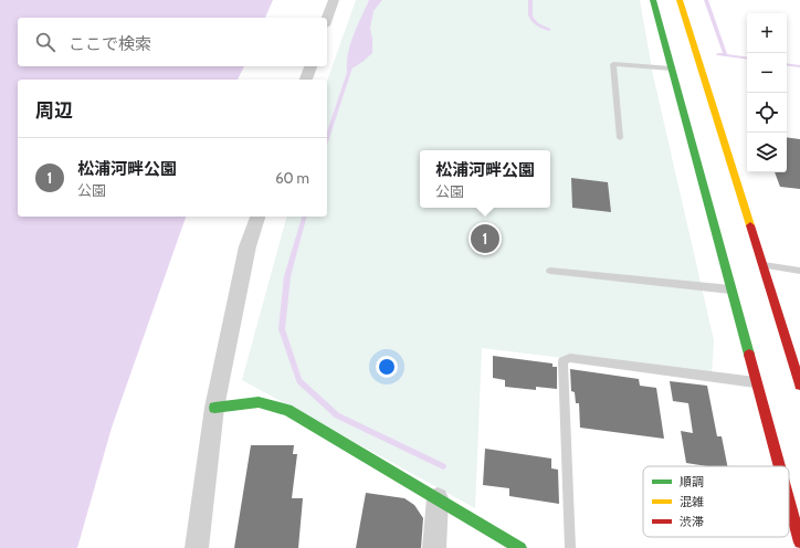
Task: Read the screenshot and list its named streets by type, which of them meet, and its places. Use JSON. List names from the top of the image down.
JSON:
{
  "legend": ["順調", "混雑", "渋滞"],
  "page": {
    "map_buttons": ["+", "−"],
    "search": "ここで検索",
    "heading": "周辺",
    "list": [
      {
        "mark": "1",
        "name": "松浦河畔公園",
        "note": "公園",
        "value": "60 m"
      }
    ],
    "popup": ["松浦河畔公園", "公園"],
    "pins": "1"
  }
}
